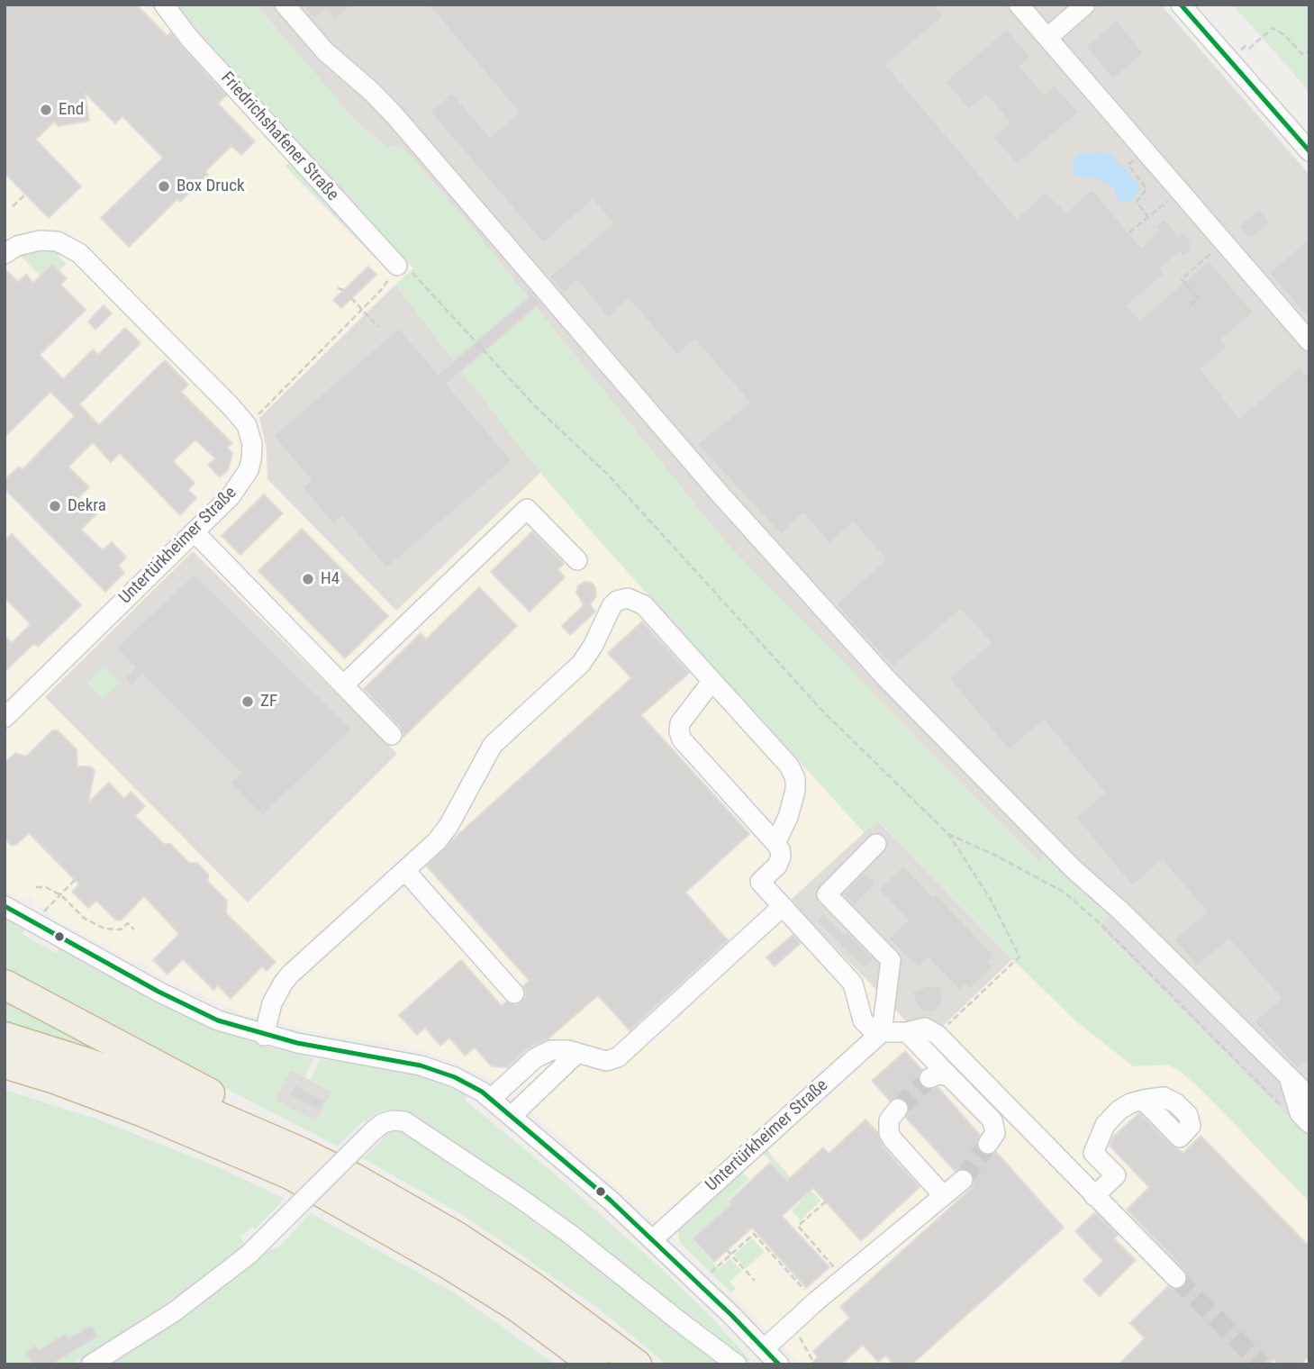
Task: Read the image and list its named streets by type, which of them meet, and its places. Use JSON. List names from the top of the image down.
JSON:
{
  "streets": {
    "street": ["Friedrichshafener Straße", "Untertürkheimer Straße"]
  },
  "places": [
    "End",
    "Box Druck",
    "Dekra",
    "H4",
    "ZF"
  ]
}
